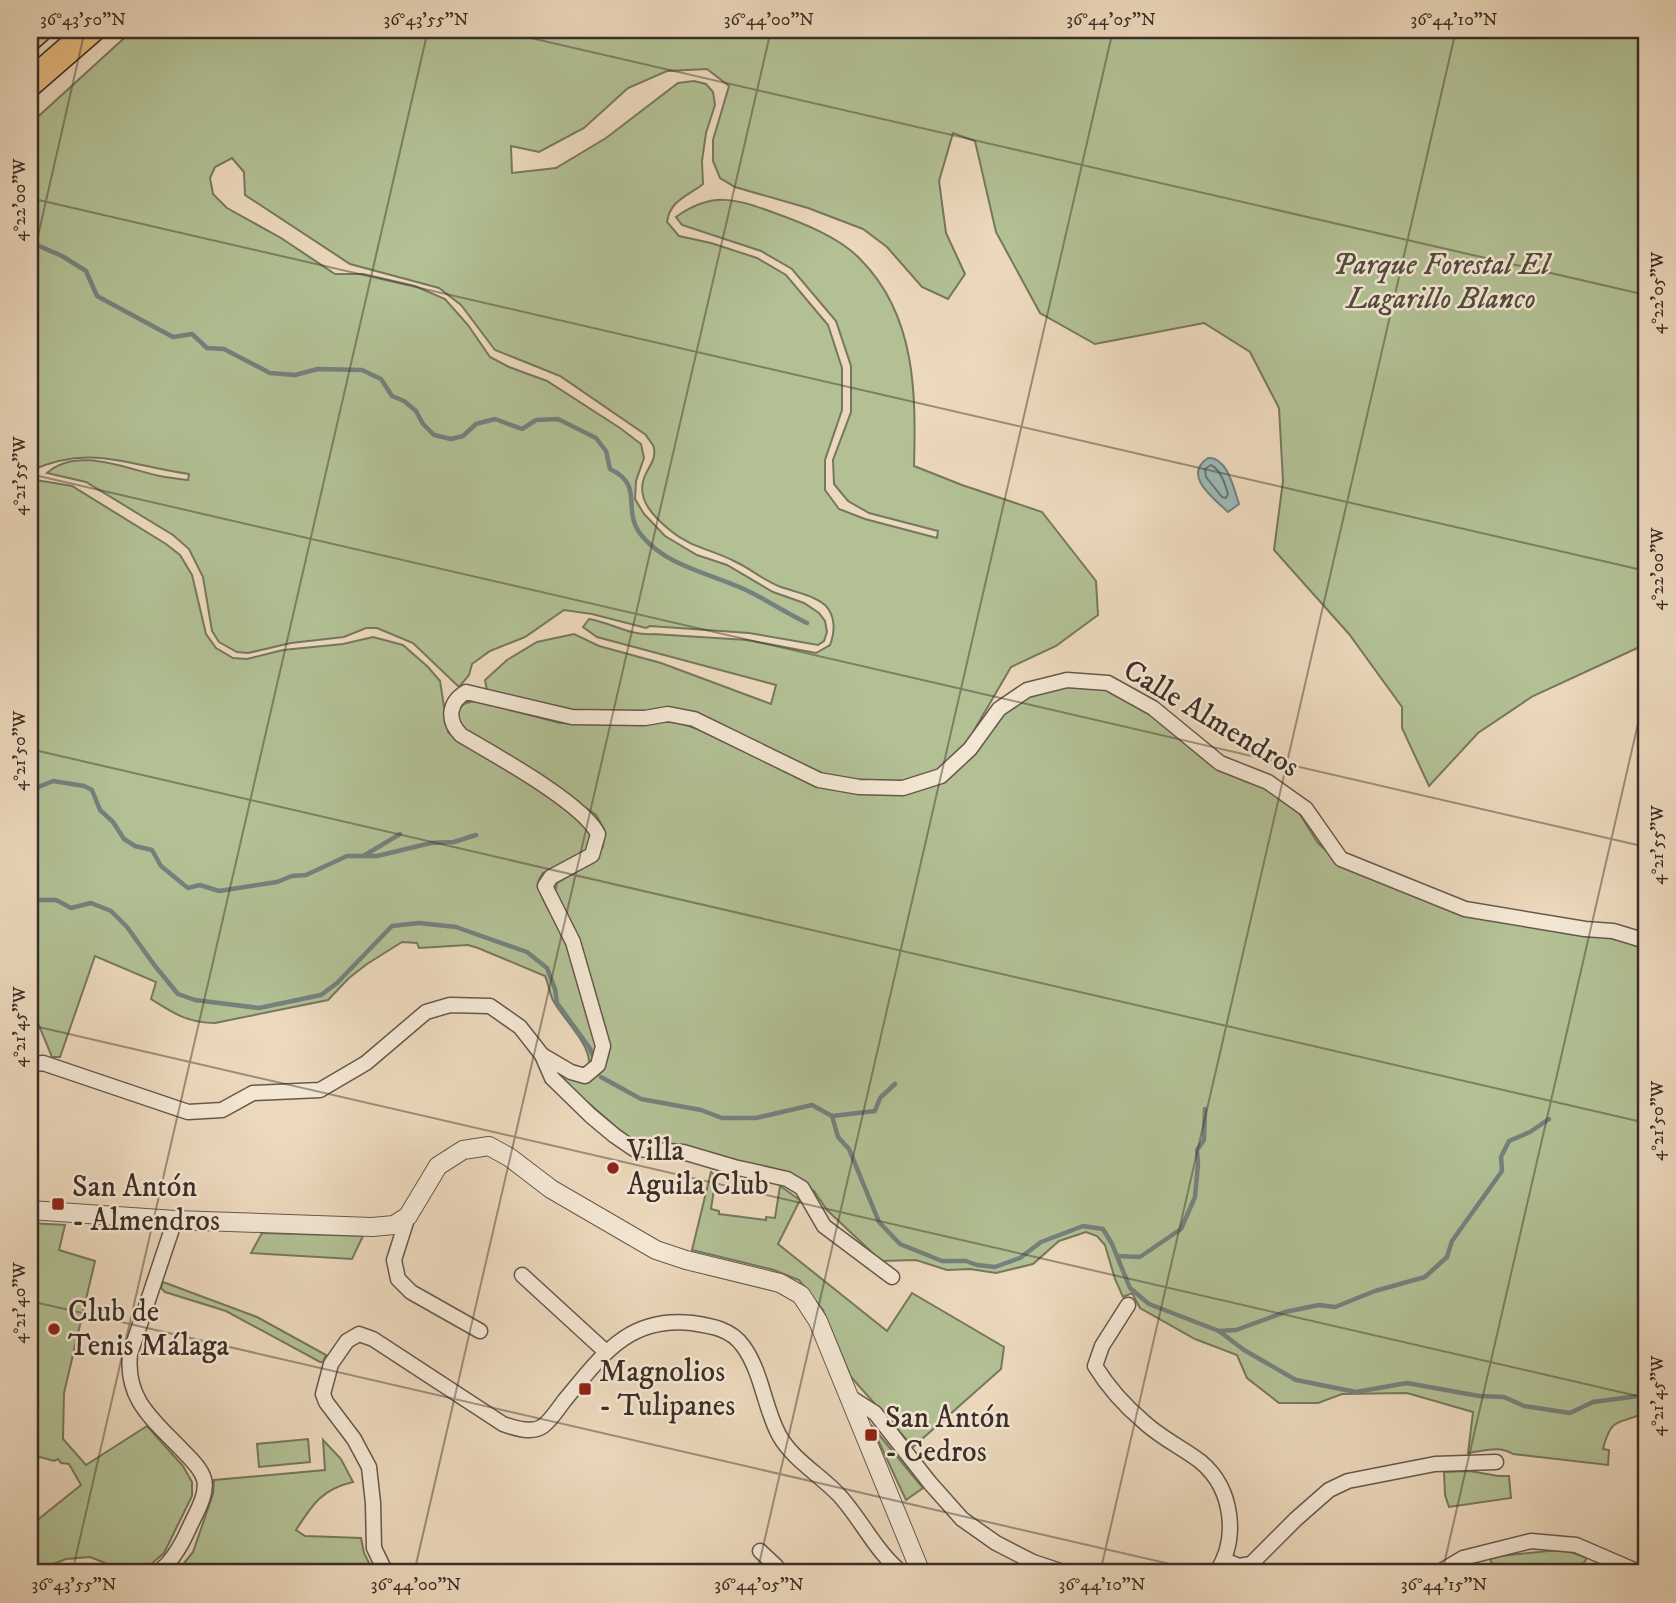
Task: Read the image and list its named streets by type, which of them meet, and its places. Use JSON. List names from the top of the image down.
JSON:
{
  "streets": {
    "street": ["Calle Almendros"]
  },
  "parks": ["Parque Forestal El Lagarillo Blanco"],
  "places": {
    "other": ["Villa Aguila Club", "Club de Tenis Málaga"],
    "transit": ["San Antón - Almendros", "Magnolios - Tulipanes", "San Antón - Cedros"]
  },
  "coordinates": [
    "36°43'50\"N",
    "36°43'55\"N",
    "36°44'00\"N",
    "36°44'05\"N",
    "36°44'10\"N",
    "4°22'00\"W",
    "4°22'05\"W",
    "4°21'55\"W",
    "4°21'50\"W",
    "4°21'45\"W",
    "4°21'40\"W",
    "36°44'15\"N"
  ]
}
